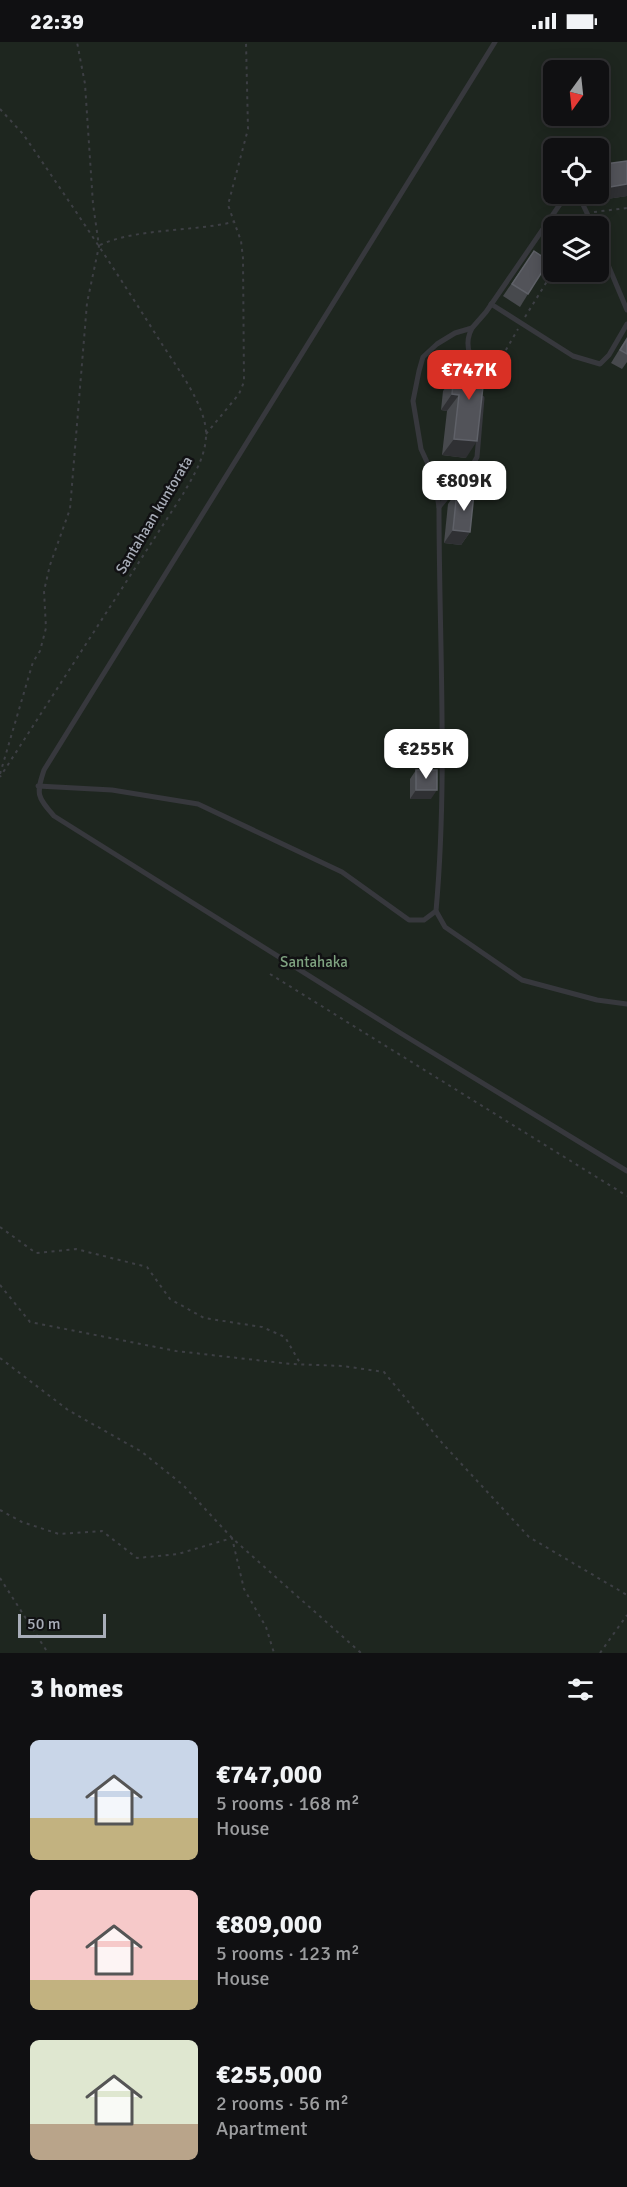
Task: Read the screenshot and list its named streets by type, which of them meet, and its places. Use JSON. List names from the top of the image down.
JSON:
{
  "streets": {
    "path": ["Santahaan kuntorata"]
  },
  "parks": ["Santahaka"],
  "scale_bar": "50 m",
  "north": "bottom",
  "page": {
    "status": "22:39",
    "price": ["€747K", "€809K", "€255K"],
    "scale": "50 m",
    "heading": "3 homes",
    "list": [
      {
        "name": "€747,000",
        "note": "5 rooms · 168 m² · House"
      },
      {
        "name": "€809,000",
        "note": "5 rooms · 123 m² · House"
      },
      {
        "name": "€255,000",
        "note": "2 rooms · 56 m² · Apartment"
      }
    ]
  }
}
